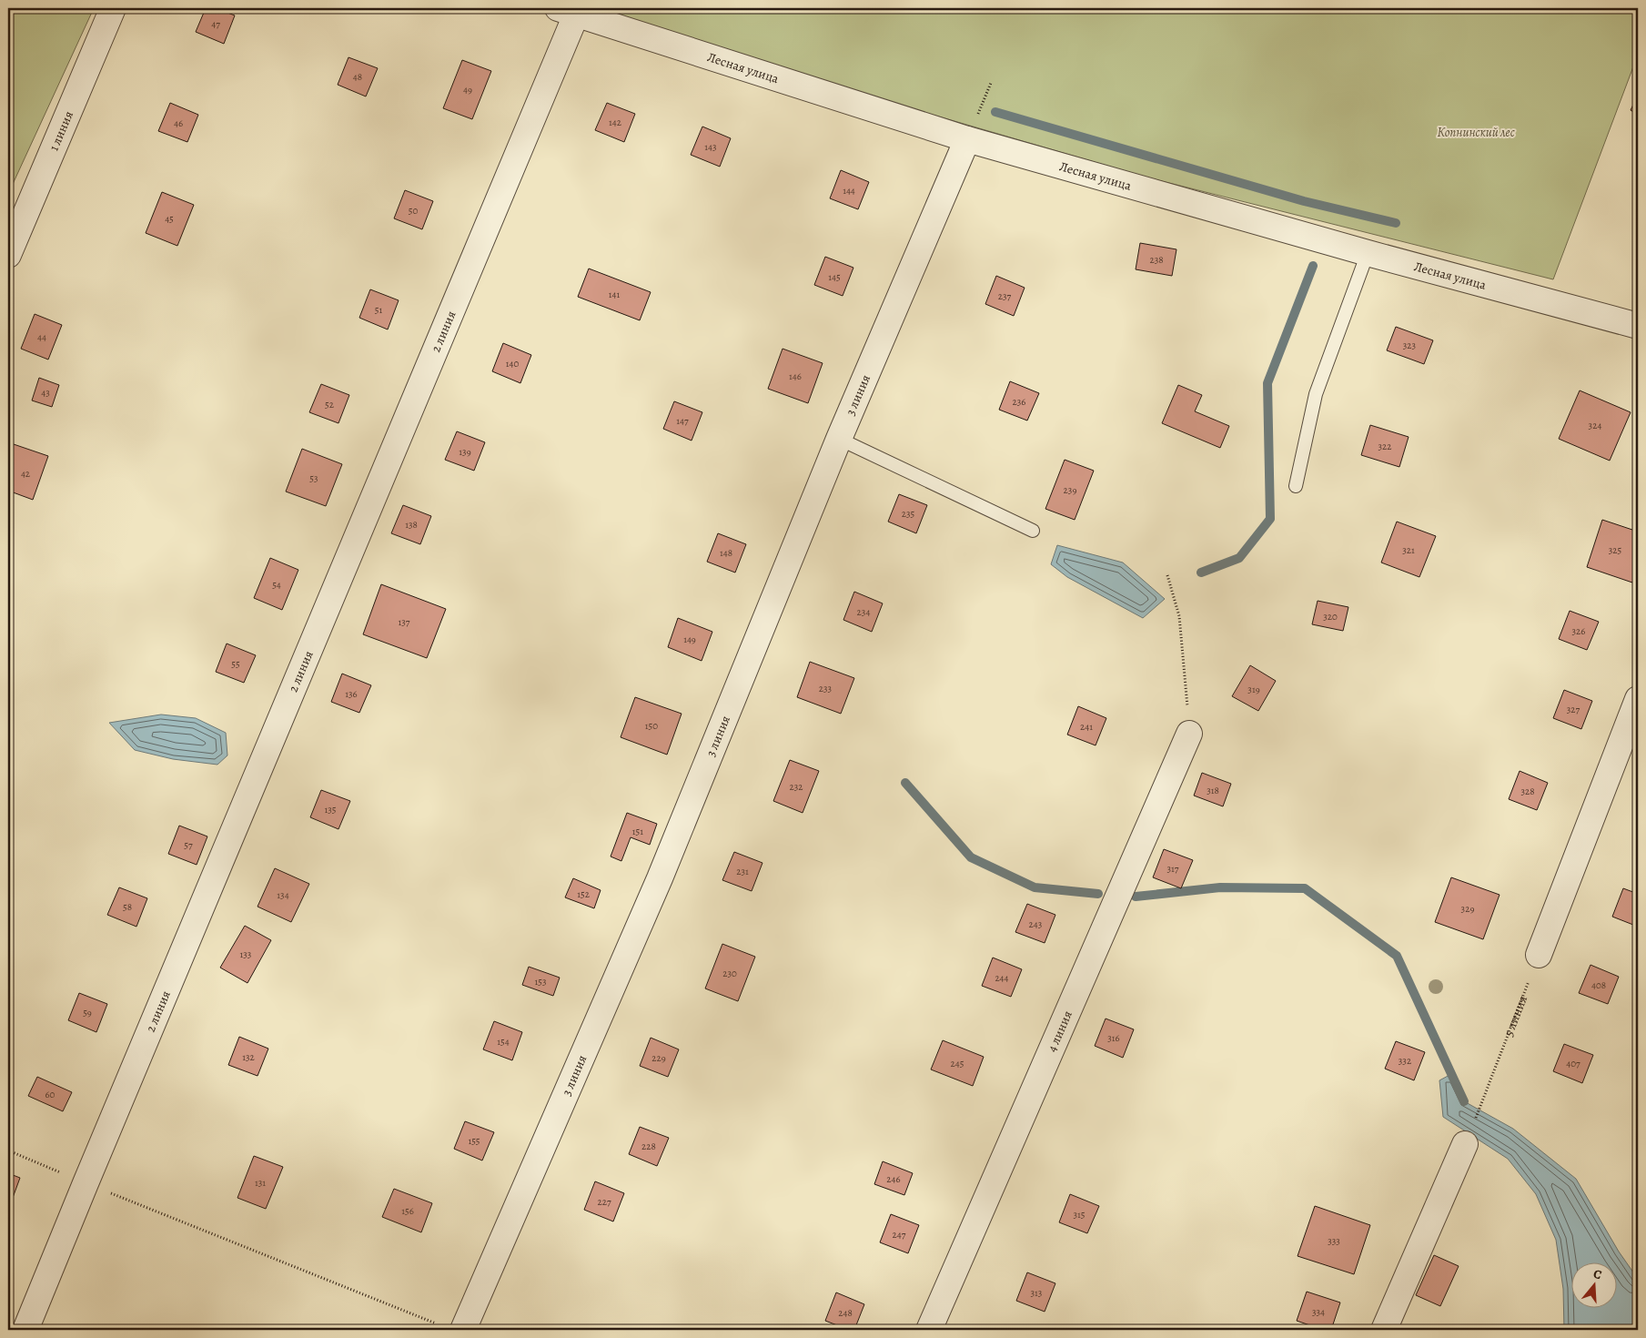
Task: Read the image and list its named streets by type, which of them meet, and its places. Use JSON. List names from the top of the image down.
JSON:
{
  "streets": {
    "street": [
      "Лесная улица",
      "1 линия",
      "2 линия",
      "3 линия",
      "4 линия"
    ],
    "path": ["5 линия"]
  },
  "crossings": [
    ["Лесная улица", "2 линия"],
    ["Лесная улица", "3 линия"]
  ],
  "parks": ["Копнинский лес"],
  "house_numbers": [
    "47",
    "48",
    "49",
    "142",
    "46",
    "143",
    "144",
    "50",
    "45",
    "238",
    "145",
    "141",
    "237",
    "51",
    "44",
    "323",
    "140",
    "146",
    "43",
    "236",
    "52",
    "147",
    "324",
    "322",
    "139",
    "42",
    "53",
    "239",
    "235",
    "138",
    "321",
    "325",
    "148",
    "54",
    "234",
    "320",
    "137",
    "326",
    "149",
    "55",
    "233",
    "319",
    "136",
    "327",
    "150",
    "241",
    "232",
    "318",
    "328",
    "135",
    "151",
    "57",
    "317",
    "231",
    "152",
    "134",
    "58",
    "329",
    "243",
    "133",
    "230",
    "244",
    "153",
    "408",
    "59",
    "316",
    "154",
    "132",
    "229",
    "332",
    "245",
    "407",
    "60",
    "155",
    "228",
    "246",
    "131",
    "227",
    "156",
    "315",
    "247",
    "333",
    "313",
    "334",
    "248"
  ],
  "north": "top"
}
